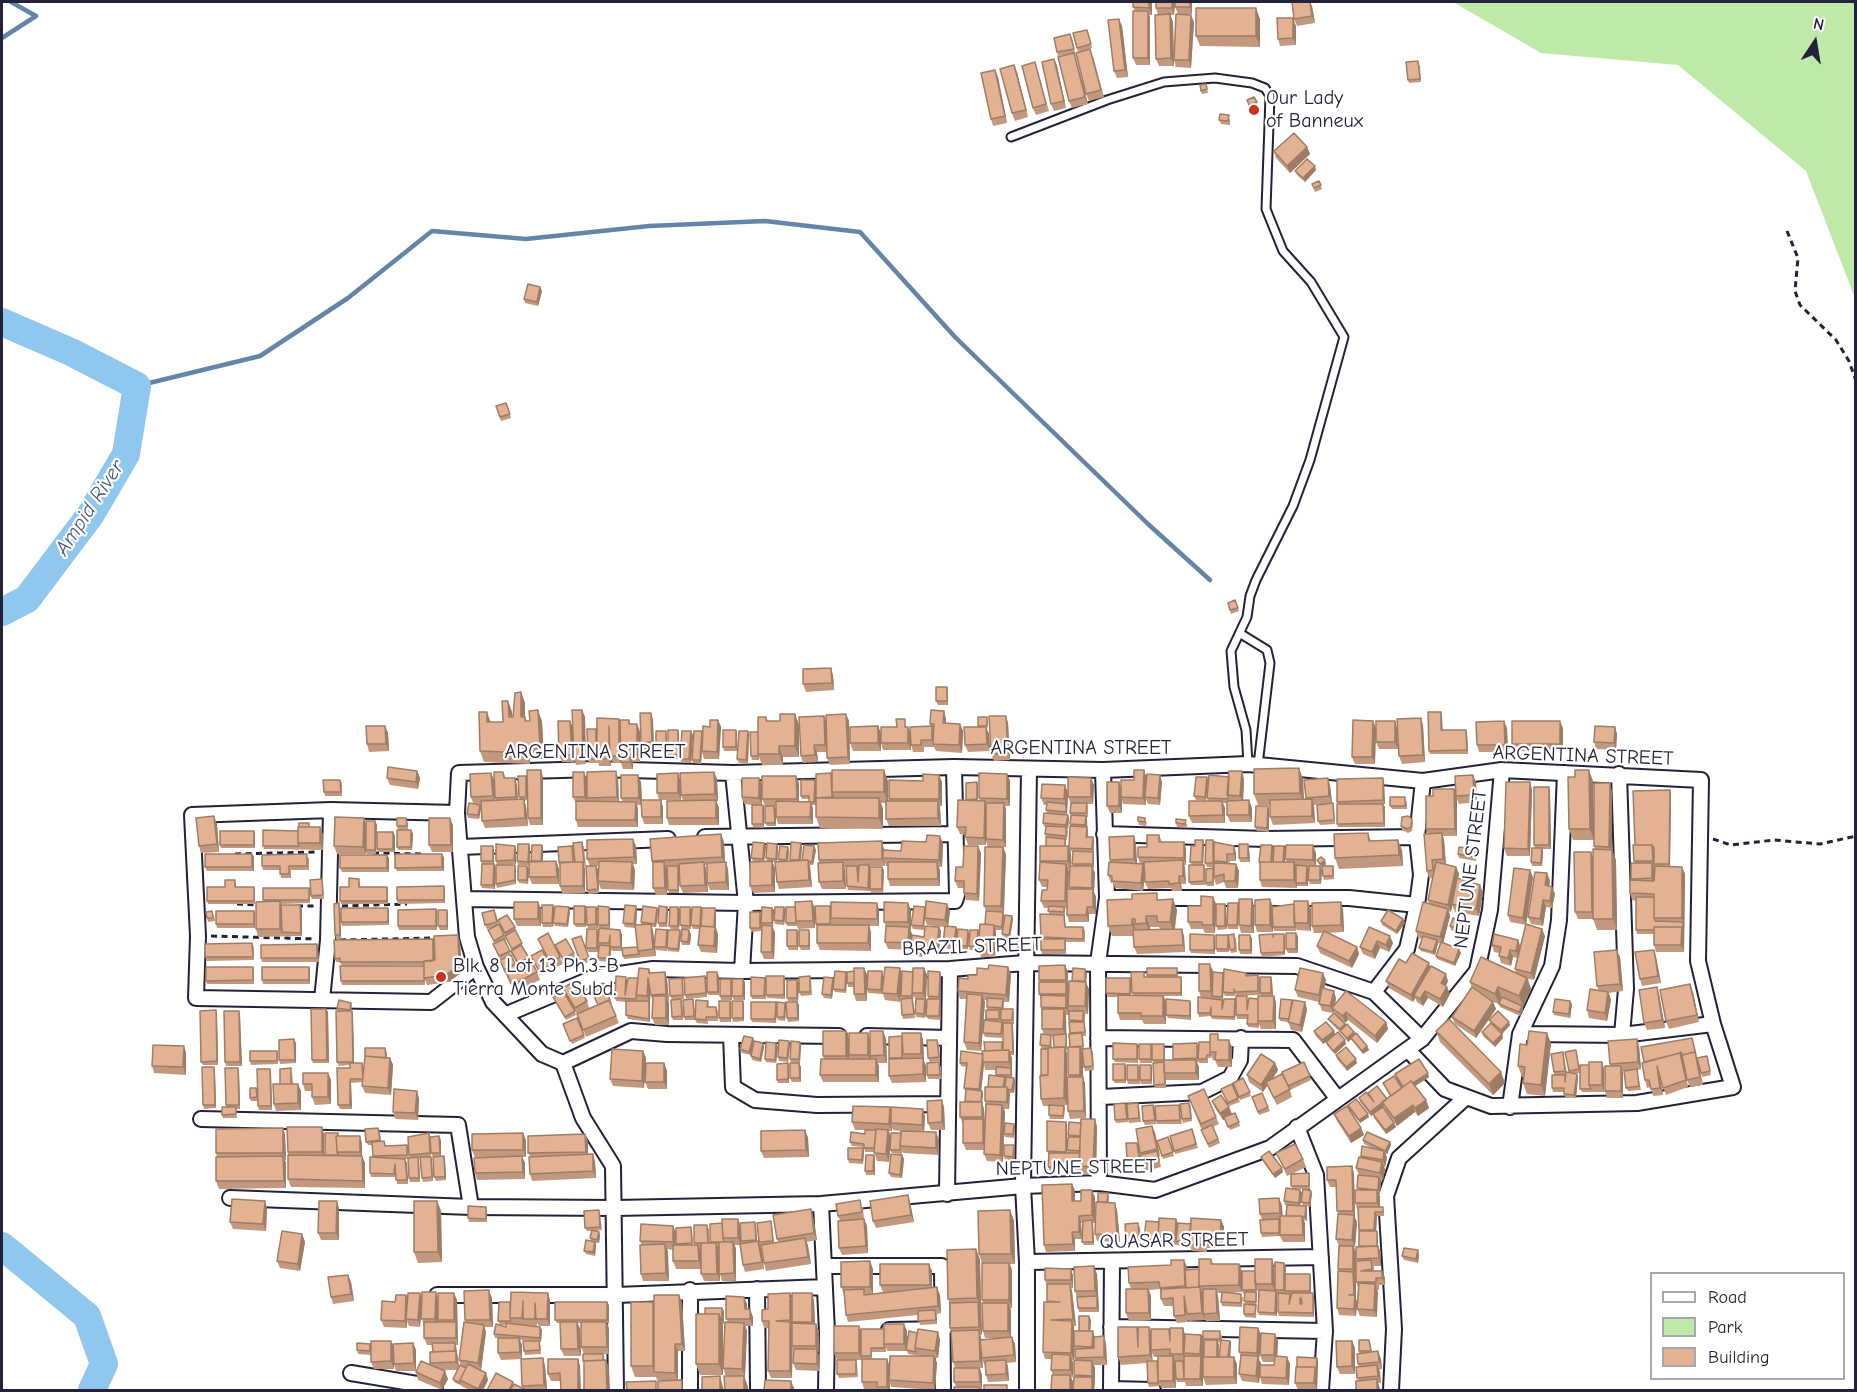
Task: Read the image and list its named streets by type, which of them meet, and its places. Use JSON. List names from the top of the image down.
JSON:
{
  "streets": {
    "street": [
      "ARGENTINA STREET",
      "NEPTUNE STREET",
      "BRAZIL STREET",
      "QUASAR STREET"
    ]
  },
  "crossings": [
    ["ARGENTINA STREET", "NEPTUNE STREET"],
    ["NEPTUNE STREET", "BRAZIL STREET"]
  ],
  "water": ["Ampid River"],
  "places": ["Our Lady of Banneux", "Blk. 8 Lot 13 Ph.3-B Tierra Monte Subd."],
  "legend": ["Road", "Park", "Building"],
  "north": "top"
}
